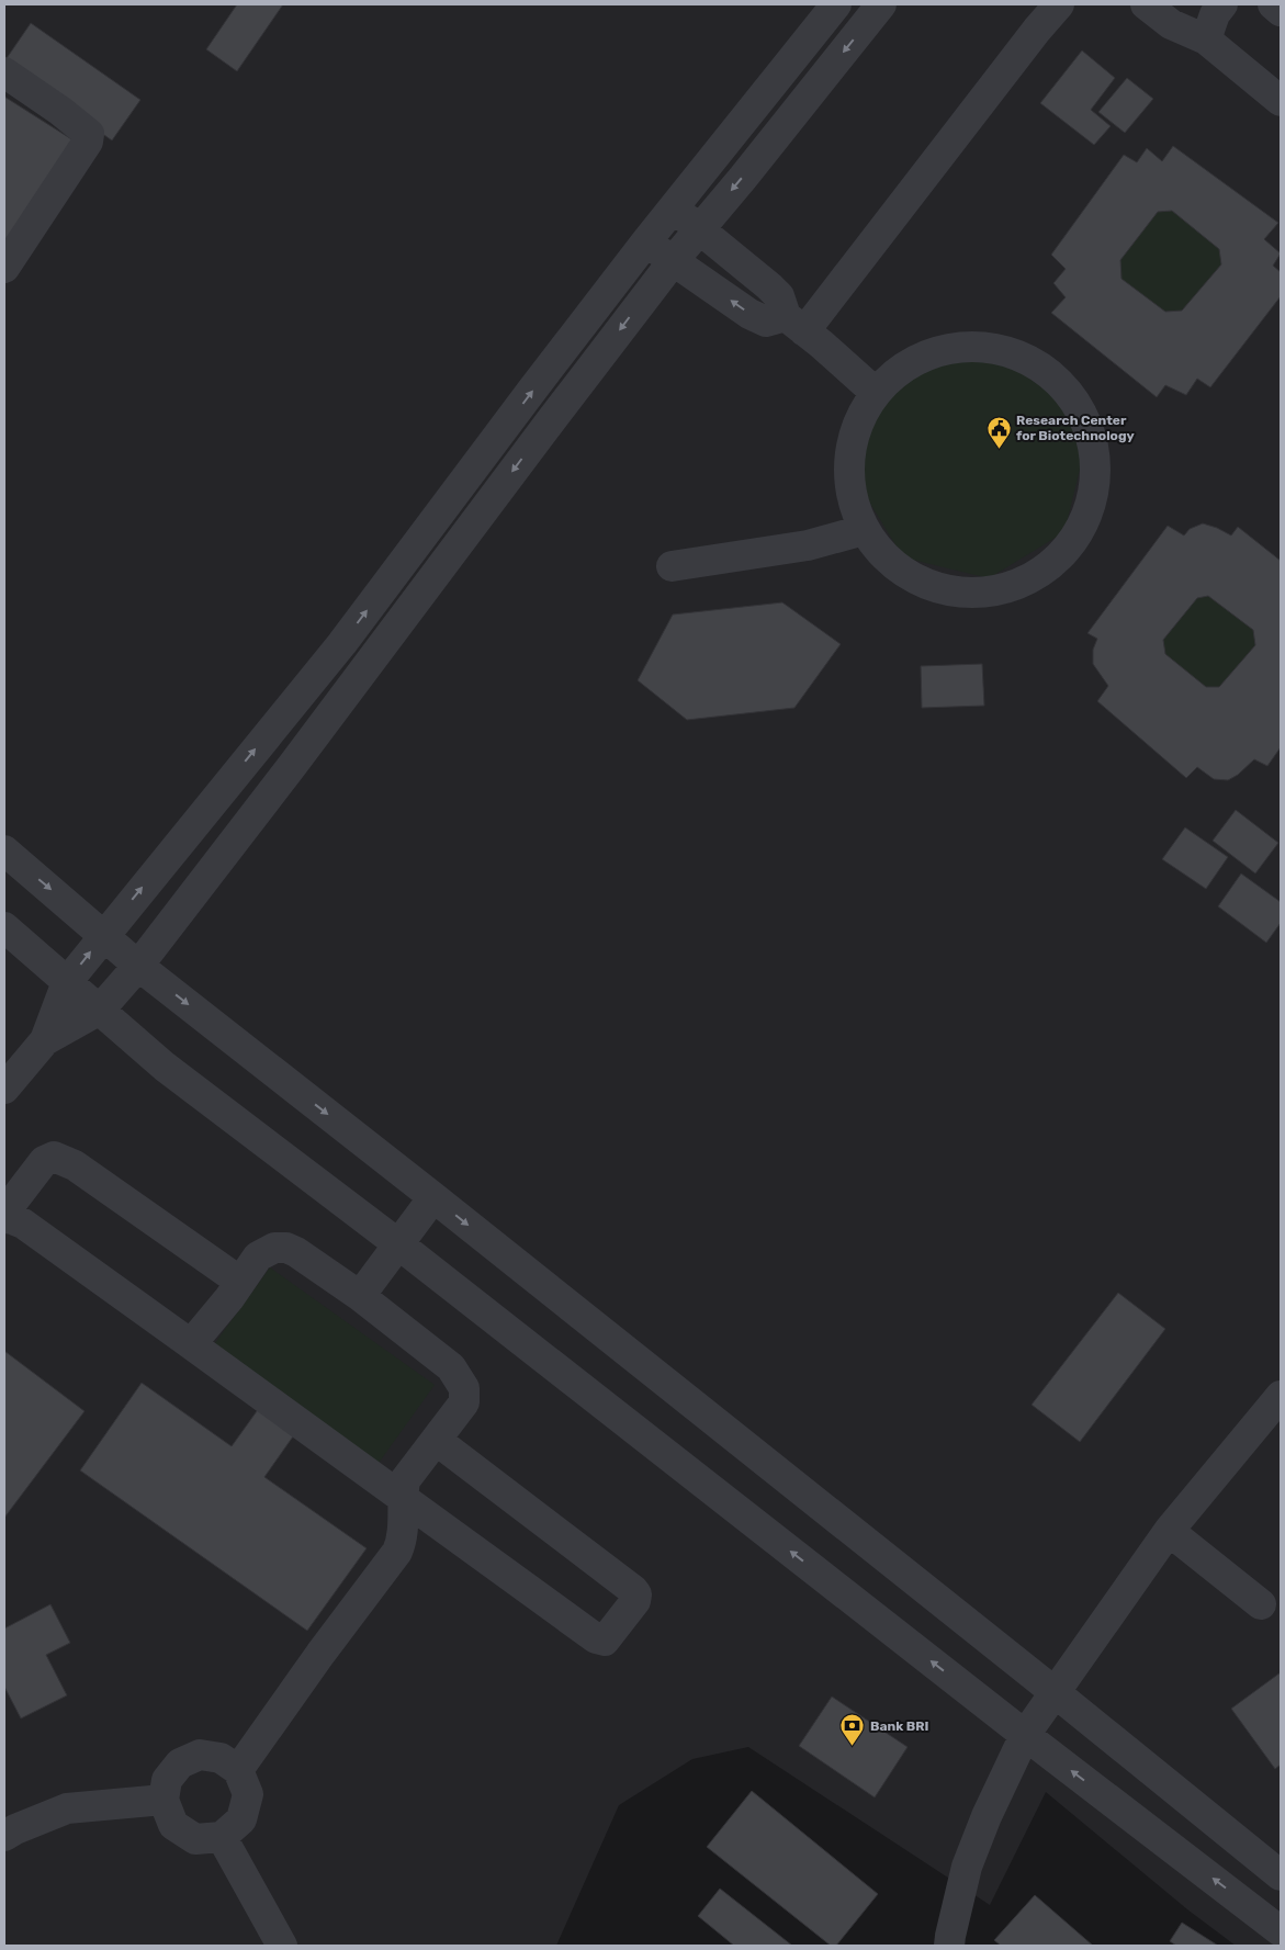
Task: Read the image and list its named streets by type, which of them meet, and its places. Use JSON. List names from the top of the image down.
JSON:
{
  "places": {
    "public building": ["Research Center for Biotechnology"],
    "bank": ["Bank BRI"]
  }
}
